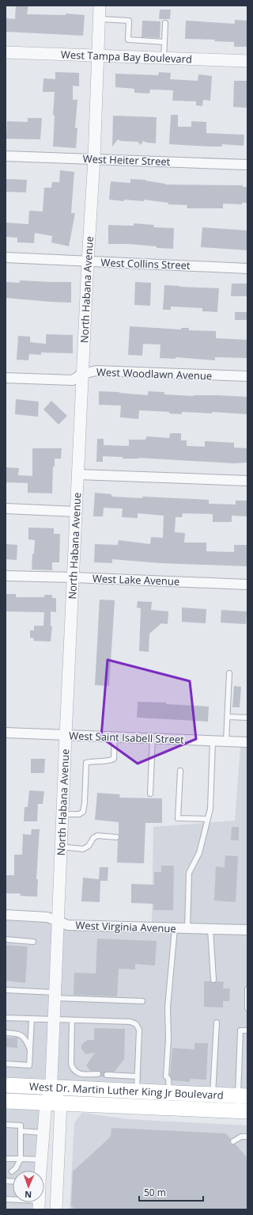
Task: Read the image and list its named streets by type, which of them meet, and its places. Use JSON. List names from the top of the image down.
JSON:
{
  "streets": {
    "main road": ["West Dr. Martin Luther King Jr Boulevard"],
    "street": [
      "West Tampa Bay Boulevard",
      "West Heiter Street",
      "West Collins Street",
      "North Habana Avenue",
      "West Woodlawn Avenue",
      "West Lake Avenue",
      "West Saint Isabell Street",
      "West Virginia Avenue"
    ]
  },
  "crossings": [
    ["West Tampa Bay Boulevard", "North Habana Avenue"],
    ["West Heiter Street", "North Habana Avenue"],
    ["West Collins Street", "North Habana Avenue"],
    ["North Habana Avenue", "West Woodlawn Avenue"],
    ["North Habana Avenue", "West Lake Avenue"],
    ["North Habana Avenue", "West Saint Isabell Street"],
    ["North Habana Avenue", "West Virginia Avenue"],
    ["North Habana Avenue", "West Dr. Martin Luther King Jr Boulevard"]
  ],
  "scale_bar": "50 m",
  "north": "bottom"
}
